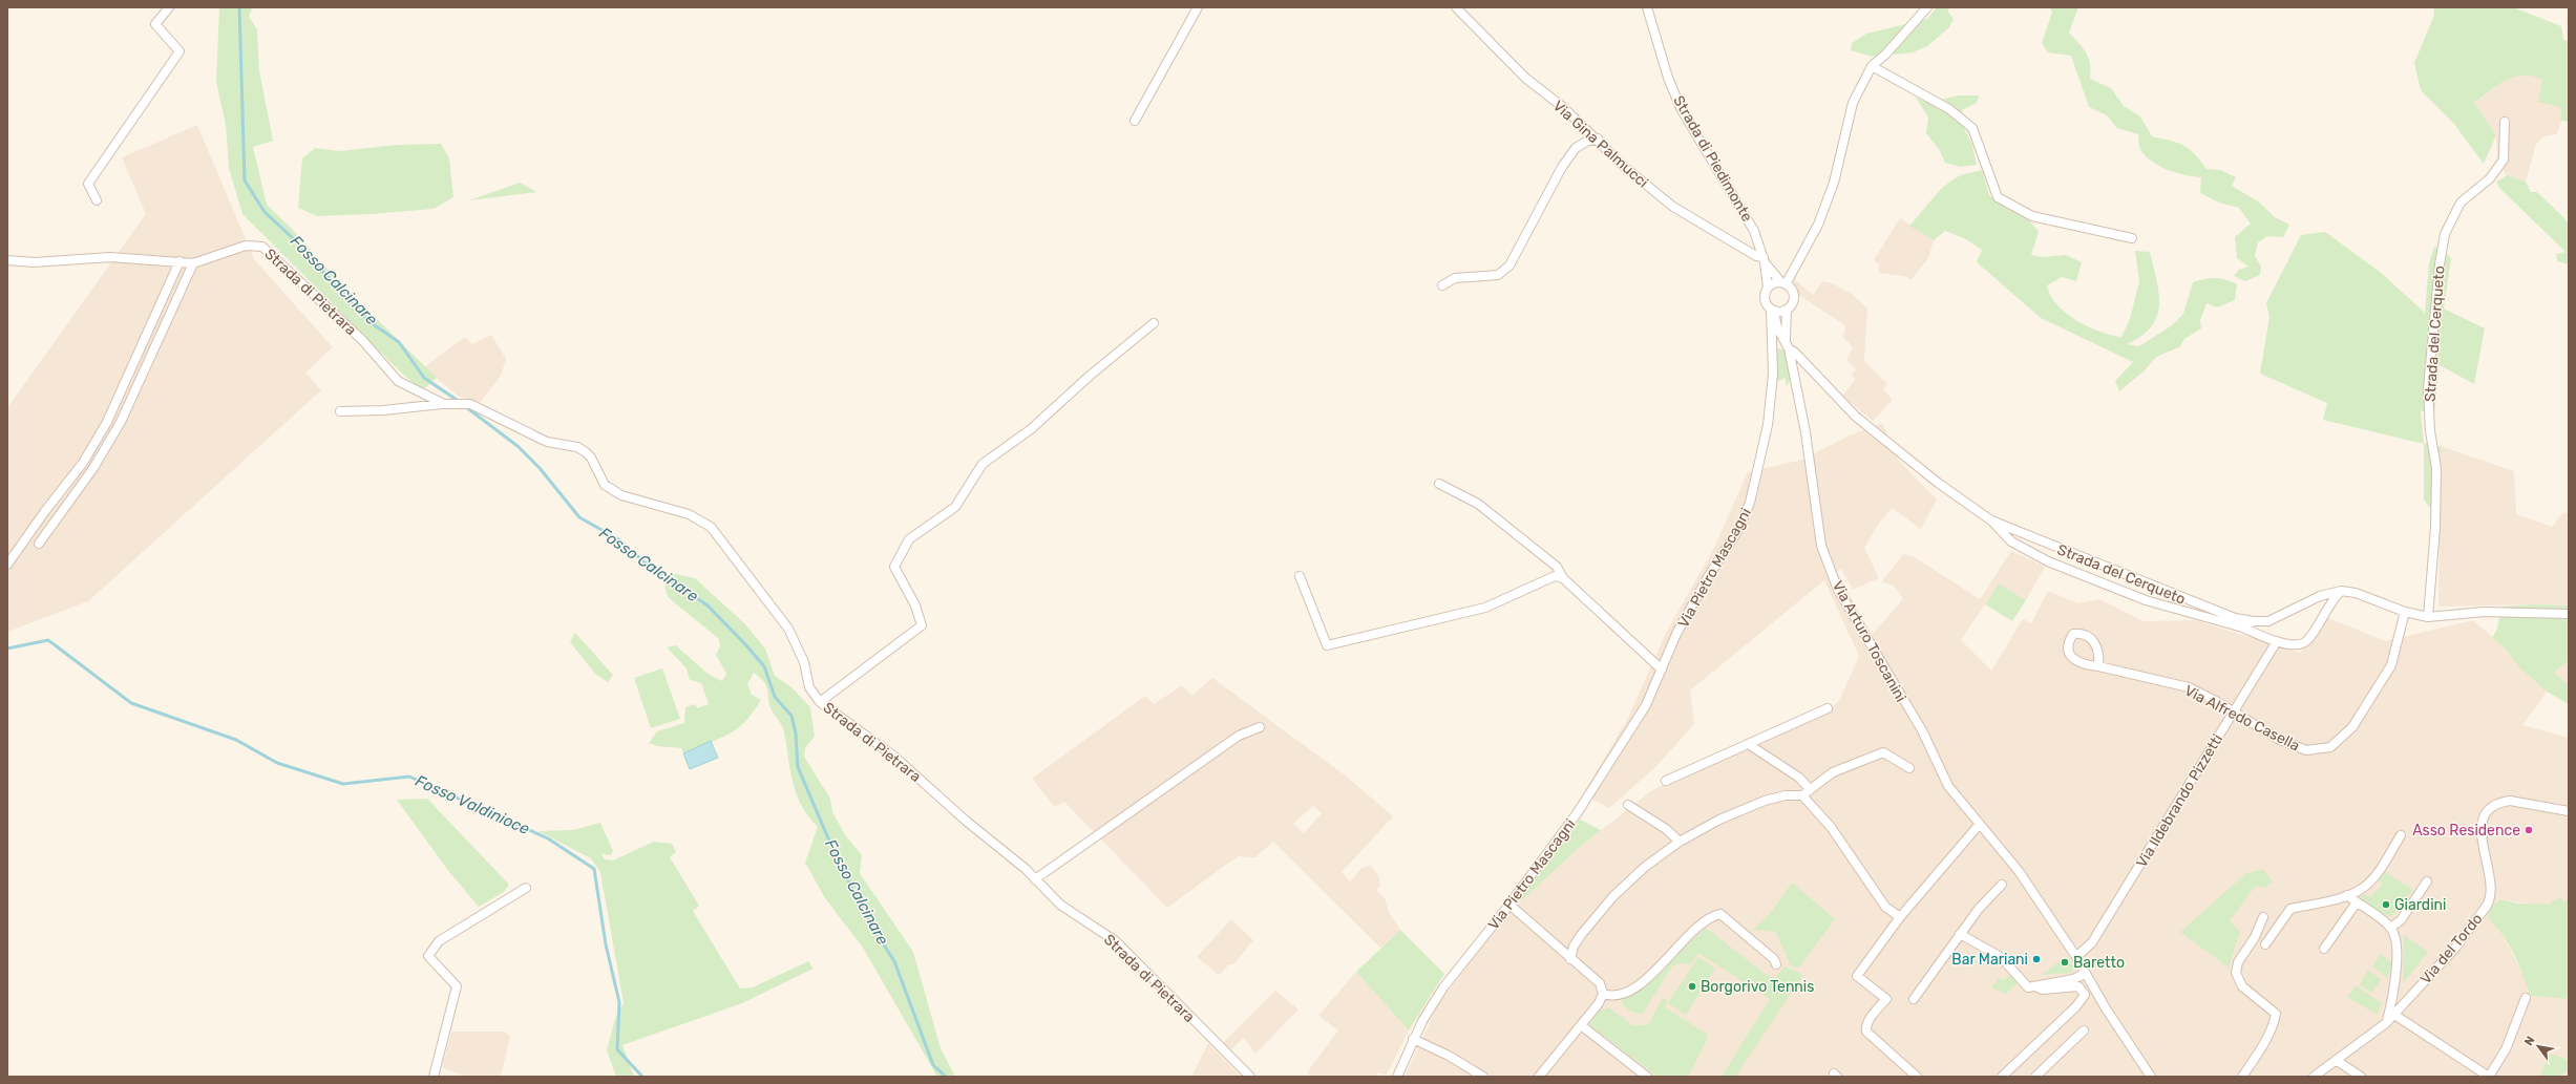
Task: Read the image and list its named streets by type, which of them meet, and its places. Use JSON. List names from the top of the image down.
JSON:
{
  "streets": {
    "street": [
      "Via Gina Palmucci",
      "Strada di Piedimonte",
      "Strada di Pietrara",
      "Strada del Cerqueto",
      "Via Pietro Mascagni",
      "Via Arturo Toscanini",
      "Via Alfredo Casella",
      "Via Ildebrando Pizzetti",
      "Via del Tordo"
    ]
  },
  "crossings": [
    ["Via Gina Palmucci", "Strada di Piedimonte"],
    ["Strada di Piedimonte", "Via Pietro Mascagni"],
    ["Strada di Piedimonte", "Via Arturo Toscanini"],
    ["Strada del Cerqueto", "Via Arturo Toscanini"],
    ["Strada del Cerqueto", "Via Alfredo Casella"],
    ["Strada del Cerqueto", "Via Ildebrando Pizzetti"],
    ["Via Pietro Mascagni", "Via Arturo Toscanini"],
    ["Via Arturo Toscanini", "Via Ildebrando Pizzetti"],
    ["Via Alfredo Casella", "Via Ildebrando Pizzetti"]
  ],
  "water": ["Fosso Calcinare", "Fosso Valdinioce"],
  "places": [
    "Asso Residence",
    "Giardini",
    "Bar Mariani",
    "Baretto",
    "Borgorivo Tennis"
  ],
  "north": "top left"
}
